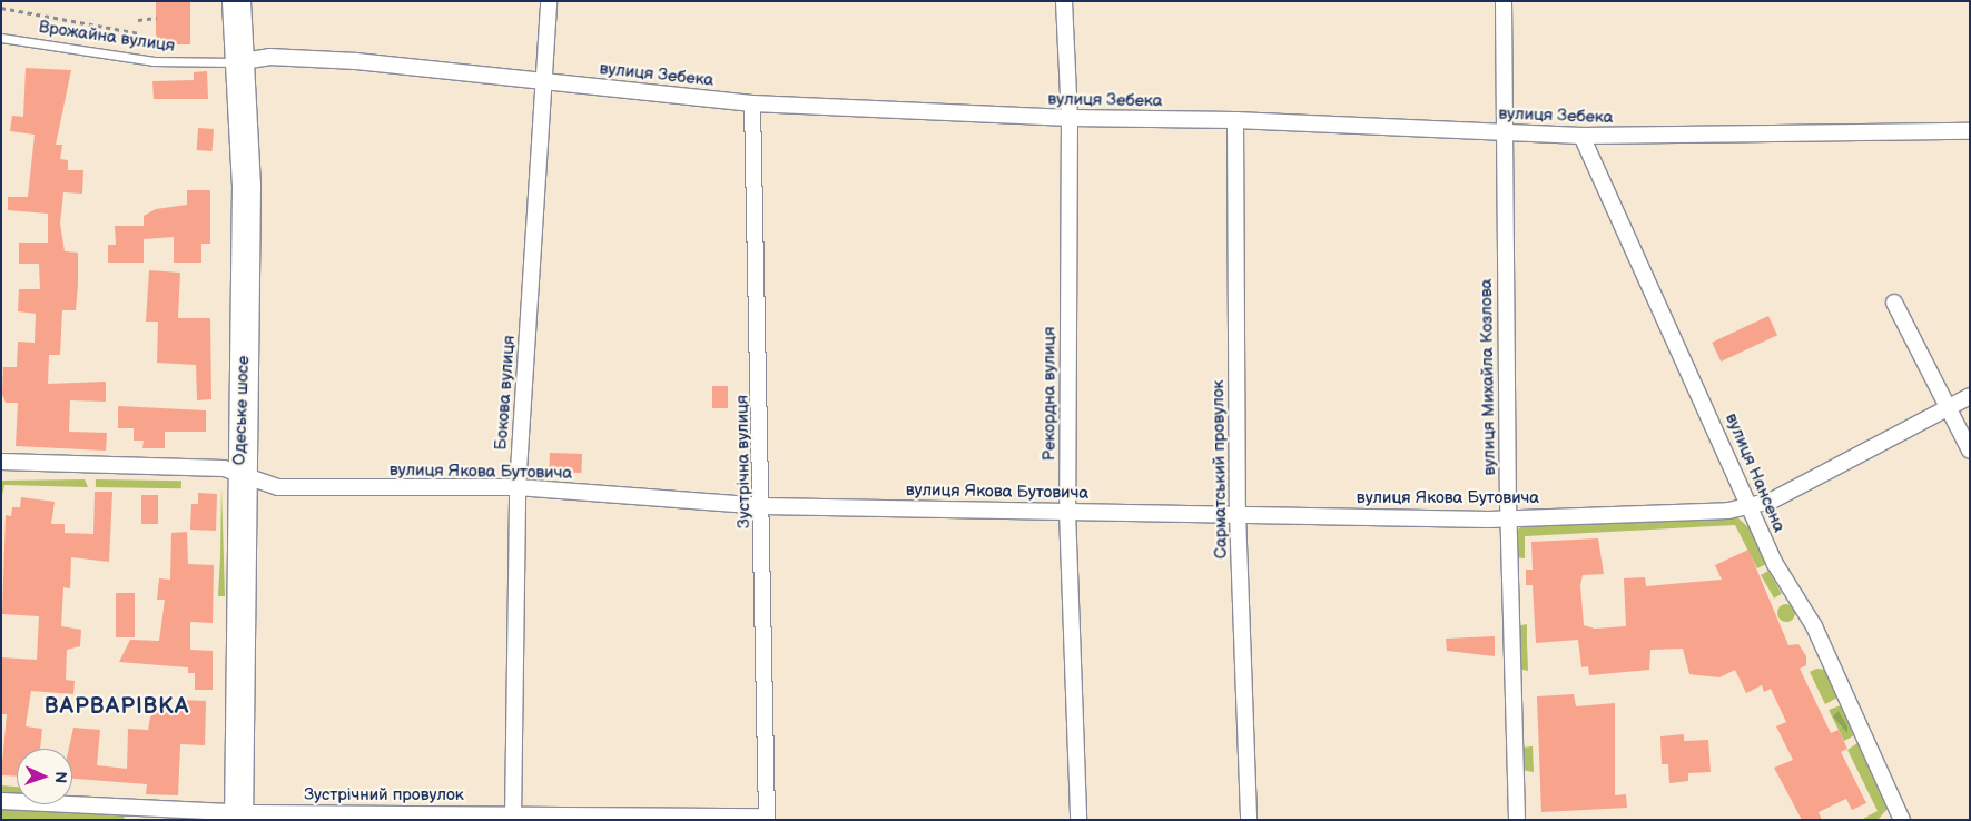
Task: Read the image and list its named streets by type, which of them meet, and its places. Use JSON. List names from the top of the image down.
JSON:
{
  "streets": {
    "highway": ["Одеське шосе"],
    "street": [
      "вулиця Зебека",
      "вулиця Михайла Козлова",
      "Бокова вулиця",
      "Рекордна вулиця",
      "Зустрічна вулиця",
      "Сарматський провулок",
      "вулиця Якова Бутовича",
      "вулиця Нансена",
      "Зустрічний провулок"
    ],
    "lane": ["Врожайна вулиця"]
  },
  "crossings": [
    ["Врожайна вулиця", "вулиця Зебека"],
    ["Врожайна вулиця", "Одеське шосе"],
    ["вулиця Зебека", "вулиця Михайла Козлова"],
    ["вулиця Зебека", "Бокова вулиця"],
    ["вулиця Зебека", "Рекордна вулиця"],
    ["вулиця Зебека", "Одеське шосе"],
    ["вулиця Зебека", "Зустрічна вулиця"],
    ["вулиця Зебека", "Сарматський провулок"],
    ["вулиця Зебека", "вулиця Нансена"],
    ["вулиця Михайла Козлова", "вулиця Якова Бутовича"],
    ["Бокова вулиця", "вулиця Якова Бутовича"],
    ["Бокова вулиця", "Зустрічний провулок"],
    ["Рекордна вулиця", "вулиця Якова Бутовича"],
    ["Одеське шосе", "вулиця Якова Бутовича"],
    ["Одеське шосе", "Зустрічний провулок"],
    ["Зустрічна вулиця", "вулиця Якова Бутовича"],
    ["Зустрічна вулиця", "Зустрічний провулок"],
    ["Сарматський провулок", "вулиця Якова Бутовича"],
    ["вулиця Якова Бутовича", "вулиця Нансена"]
  ],
  "districts": ["ВАРВАРІВКА"],
  "north": "right"
}
